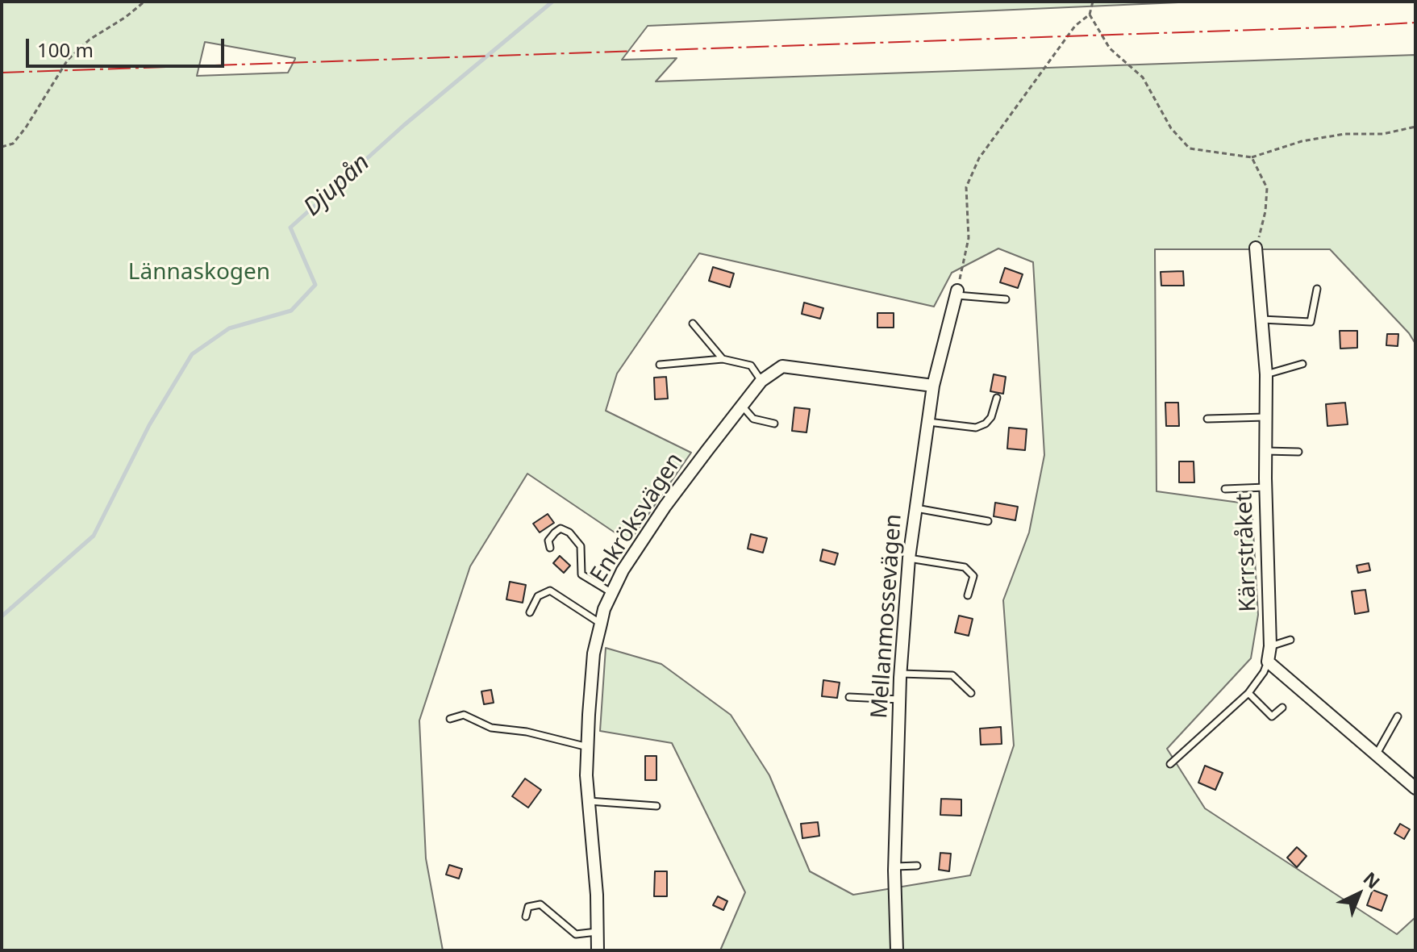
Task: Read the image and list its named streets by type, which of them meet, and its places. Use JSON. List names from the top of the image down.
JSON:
{
  "streets": {
    "street": ["Enkröksvägen", "Kärrstråket", "Mellanmossevägen"]
  },
  "crossings": [
    ["Enkröksvägen", "Mellanmossevägen"]
  ],
  "water": ["Djupån"],
  "parks": ["Lännaskogen"],
  "scale_bar": "100 m",
  "north": "top right"
}
